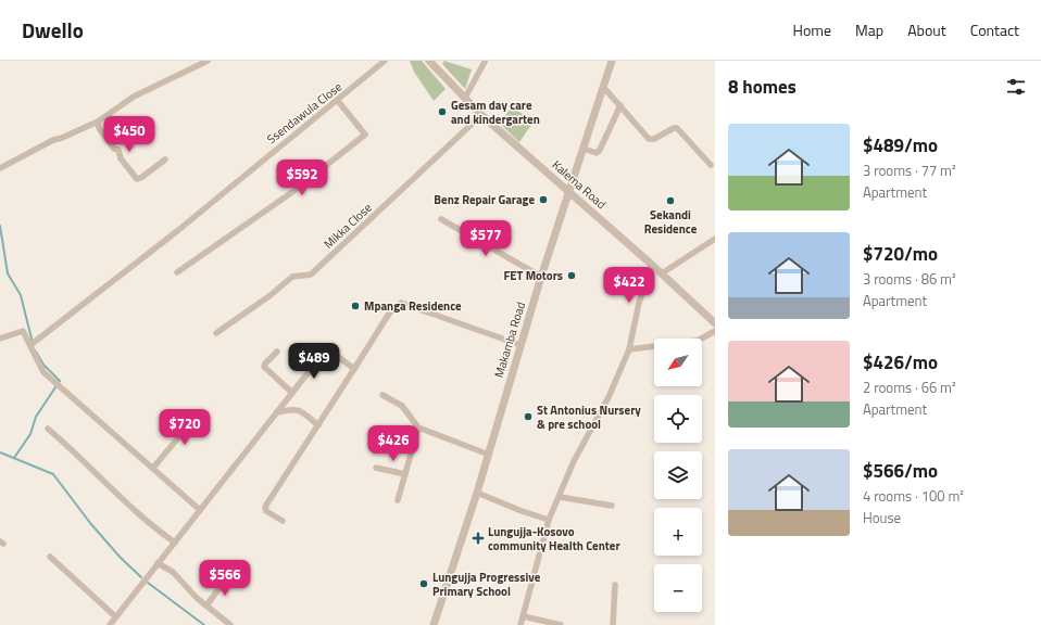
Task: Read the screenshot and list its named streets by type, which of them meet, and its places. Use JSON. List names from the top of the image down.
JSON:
{
  "streets": {
    "street": [
      "Ssendawula Close",
      "Kalema Road",
      "Mikka Close",
      "Makamba Road"
    ]
  },
  "crossings": [
    ["Kalema Road", "Mikka Close"],
    ["Kalema Road", "Makamba Road"]
  ],
  "places": {
    "other": [
      "Gesam day care and kindergarten",
      "Benz Repair Garage",
      "Sekandi Residence",
      "FET Motors",
      "Mpanga Residence",
      "St Antonius Nursery & pre school",
      "Lungujja Progressive Primary School"
    ],
    "health": ["Lungujja-Kosovo community Health Center"]
  },
  "north": "bottom left",
  "page": {
    "header": "Dwello",
    "nav": [
      "Home",
      "Map",
      "About",
      "Contact"
    ],
    "heading": "8 homes",
    "list": [
      {
        "name": "$489/mo",
        "note": "3 rooms · 77 m² · Apartment"
      },
      {
        "name": "$720/mo",
        "note": "3 rooms · 86 m² · Apartment"
      },
      {
        "name": "$426/mo",
        "note": "2 rooms · 66 m² · Apartment"
      },
      {
        "name": "$566/mo",
        "note": "4 rooms · 100 m² · House"
      }
    ],
    "price": [
      "$450",
      "$592",
      "$577",
      "$422",
      "$489",
      "$720",
      "$426",
      "$566"
    ],
    "map_buttons": ["+", "−"]
  }
}
